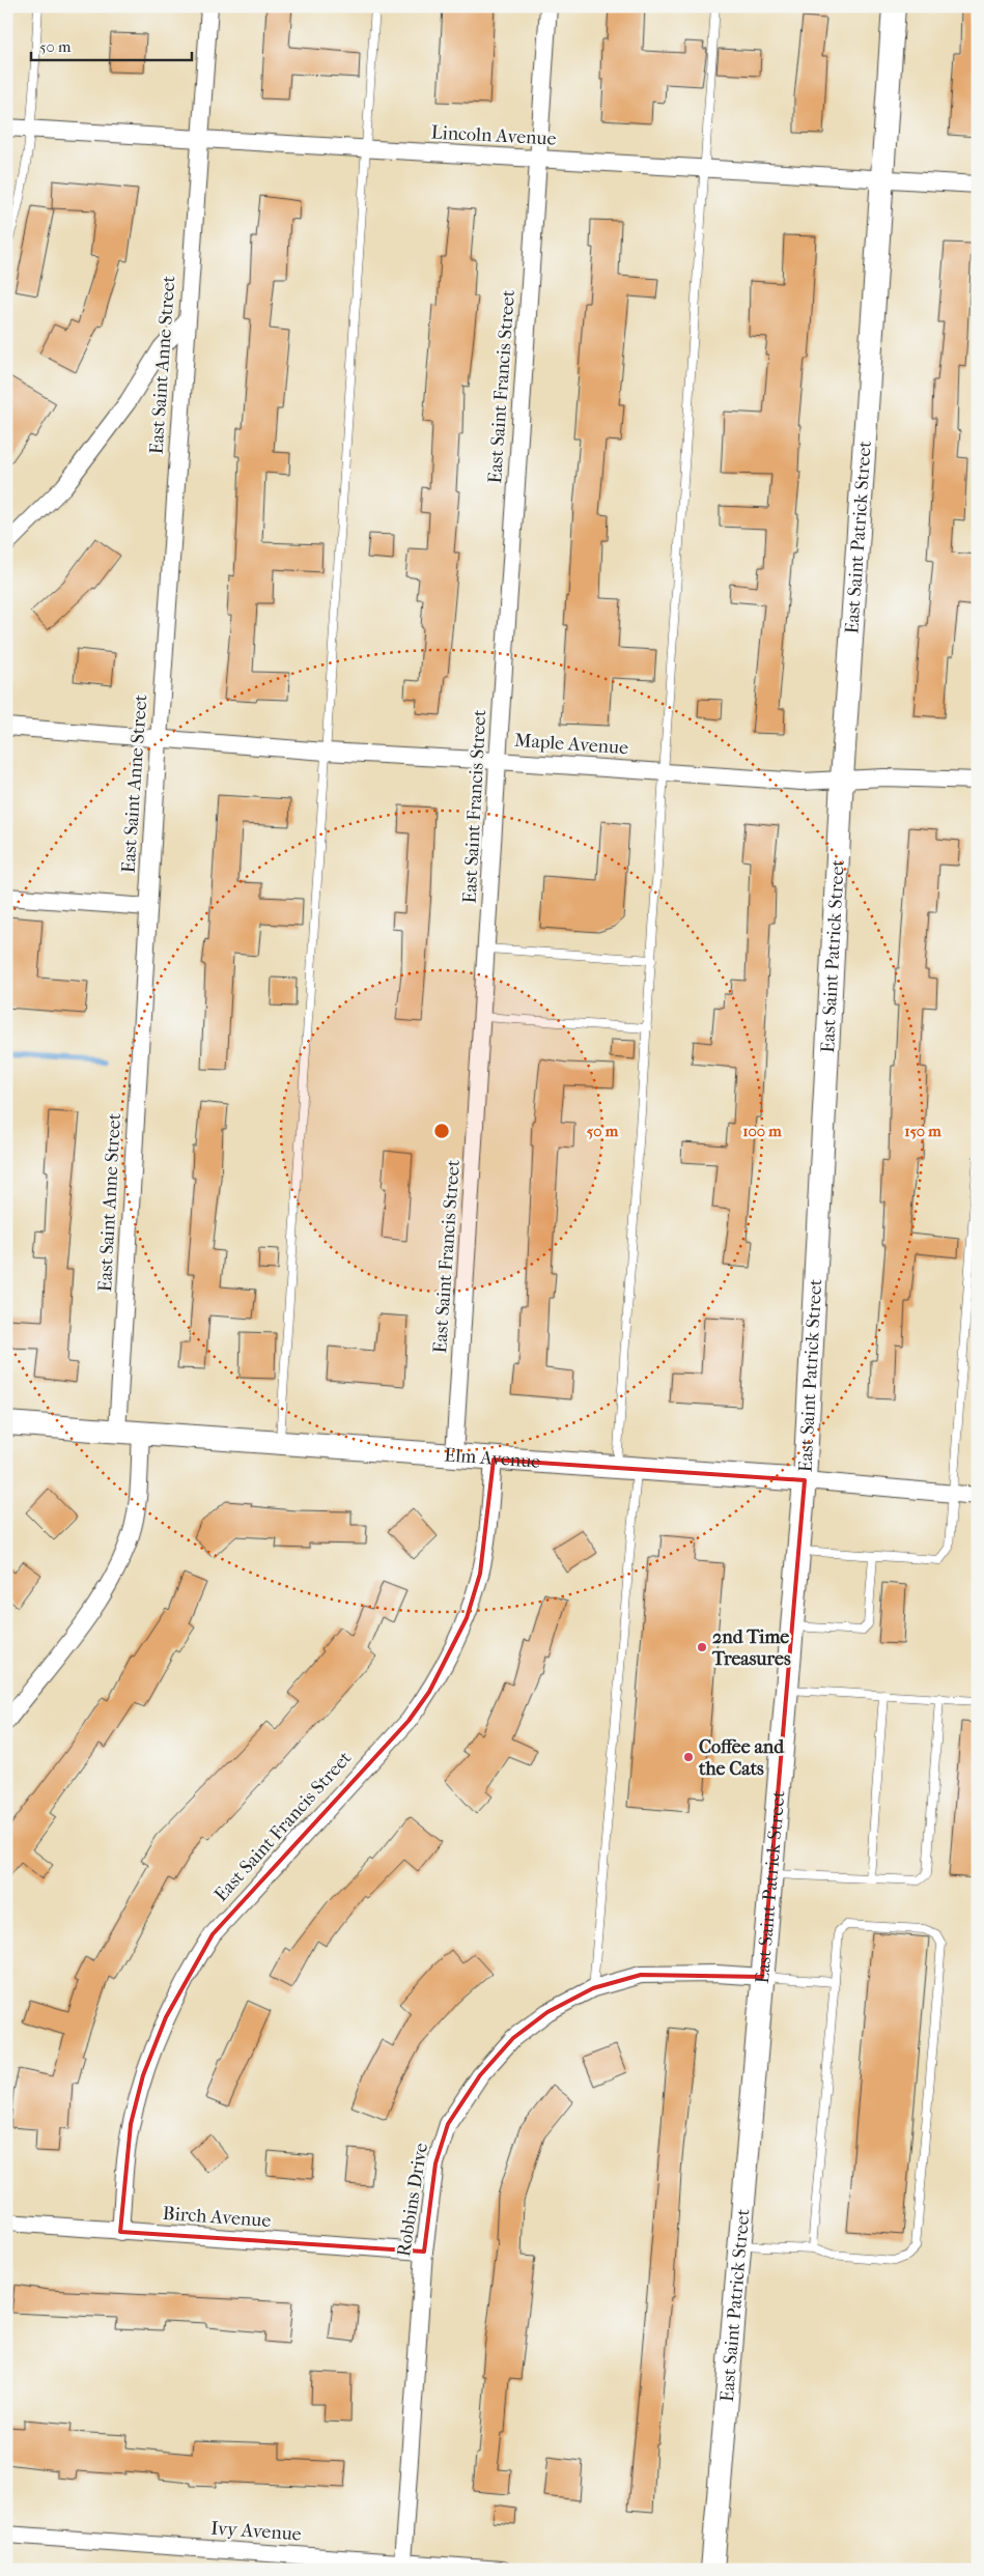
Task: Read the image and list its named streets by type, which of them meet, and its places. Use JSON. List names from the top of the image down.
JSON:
{
  "streets": {
    "main road": ["East Saint Patrick Street", "Elm Avenue"],
    "street": [
      "Lincoln Avenue",
      "East Saint Anne Street",
      "East Saint Francis Street",
      "Maple Avenue",
      "Robbins Drive",
      "Birch Avenue",
      "Ivy Avenue"
    ]
  },
  "crossings": [
    ["Lincoln Avenue", "East Saint Anne Street"],
    ["Lincoln Avenue", "East Saint Francis Street"],
    ["Lincoln Avenue", "East Saint Patrick Street"],
    ["East Saint Anne Street", "Maple Avenue"],
    ["East Saint Anne Street", "Elm Avenue"],
    ["East Saint Francis Street", "Maple Avenue"],
    ["East Saint Francis Street", "Elm Avenue"],
    ["East Saint Francis Street", "Birch Avenue"],
    ["East Saint Patrick Street", "Maple Avenue"],
    ["East Saint Patrick Street", "Elm Avenue"],
    ["East Saint Patrick Street", "Robbins Drive"],
    ["Robbins Drive", "Birch Avenue"],
    ["Robbins Drive", "Ivy Avenue"]
  ],
  "places": ["2nd Time Treasures", "Coffee and the Cats"],
  "scale_bar": "50 m",
  "rings": ["50 m", "100 m", "150 m"]
}
